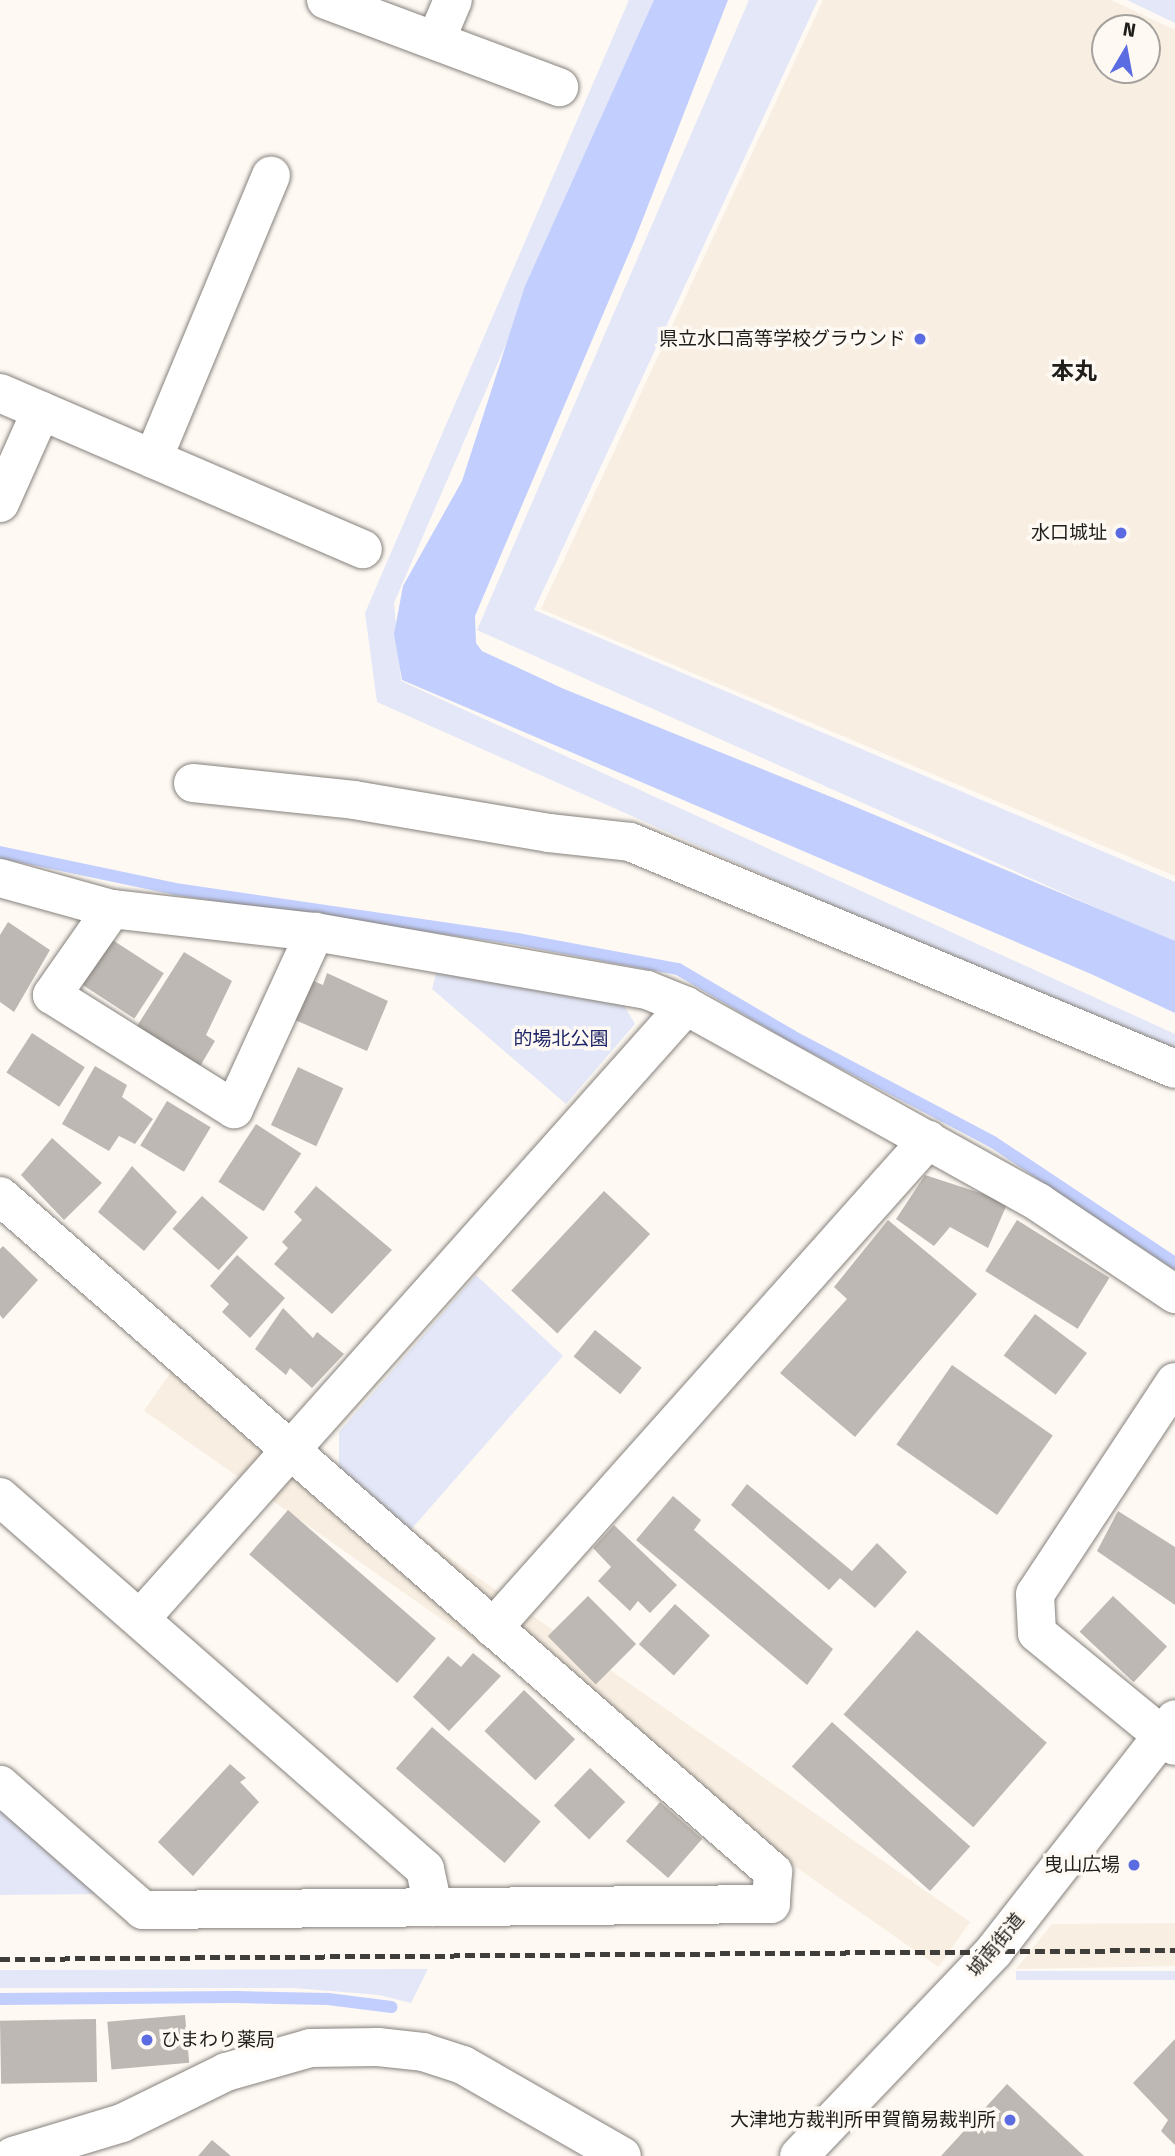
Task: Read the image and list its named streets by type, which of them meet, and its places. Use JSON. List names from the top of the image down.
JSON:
{
  "streets": {
    "street": ["城南街道"]
  },
  "districts": ["本丸"],
  "parks": ["的場北公園"],
  "places": [
    "県立水口高等学校グラウンド",
    "水口城址",
    "曳山広場",
    "ひまわり薬局",
    "大津地方裁判所甲賀簡易裁判所"
  ],
  "north": "top"
}
